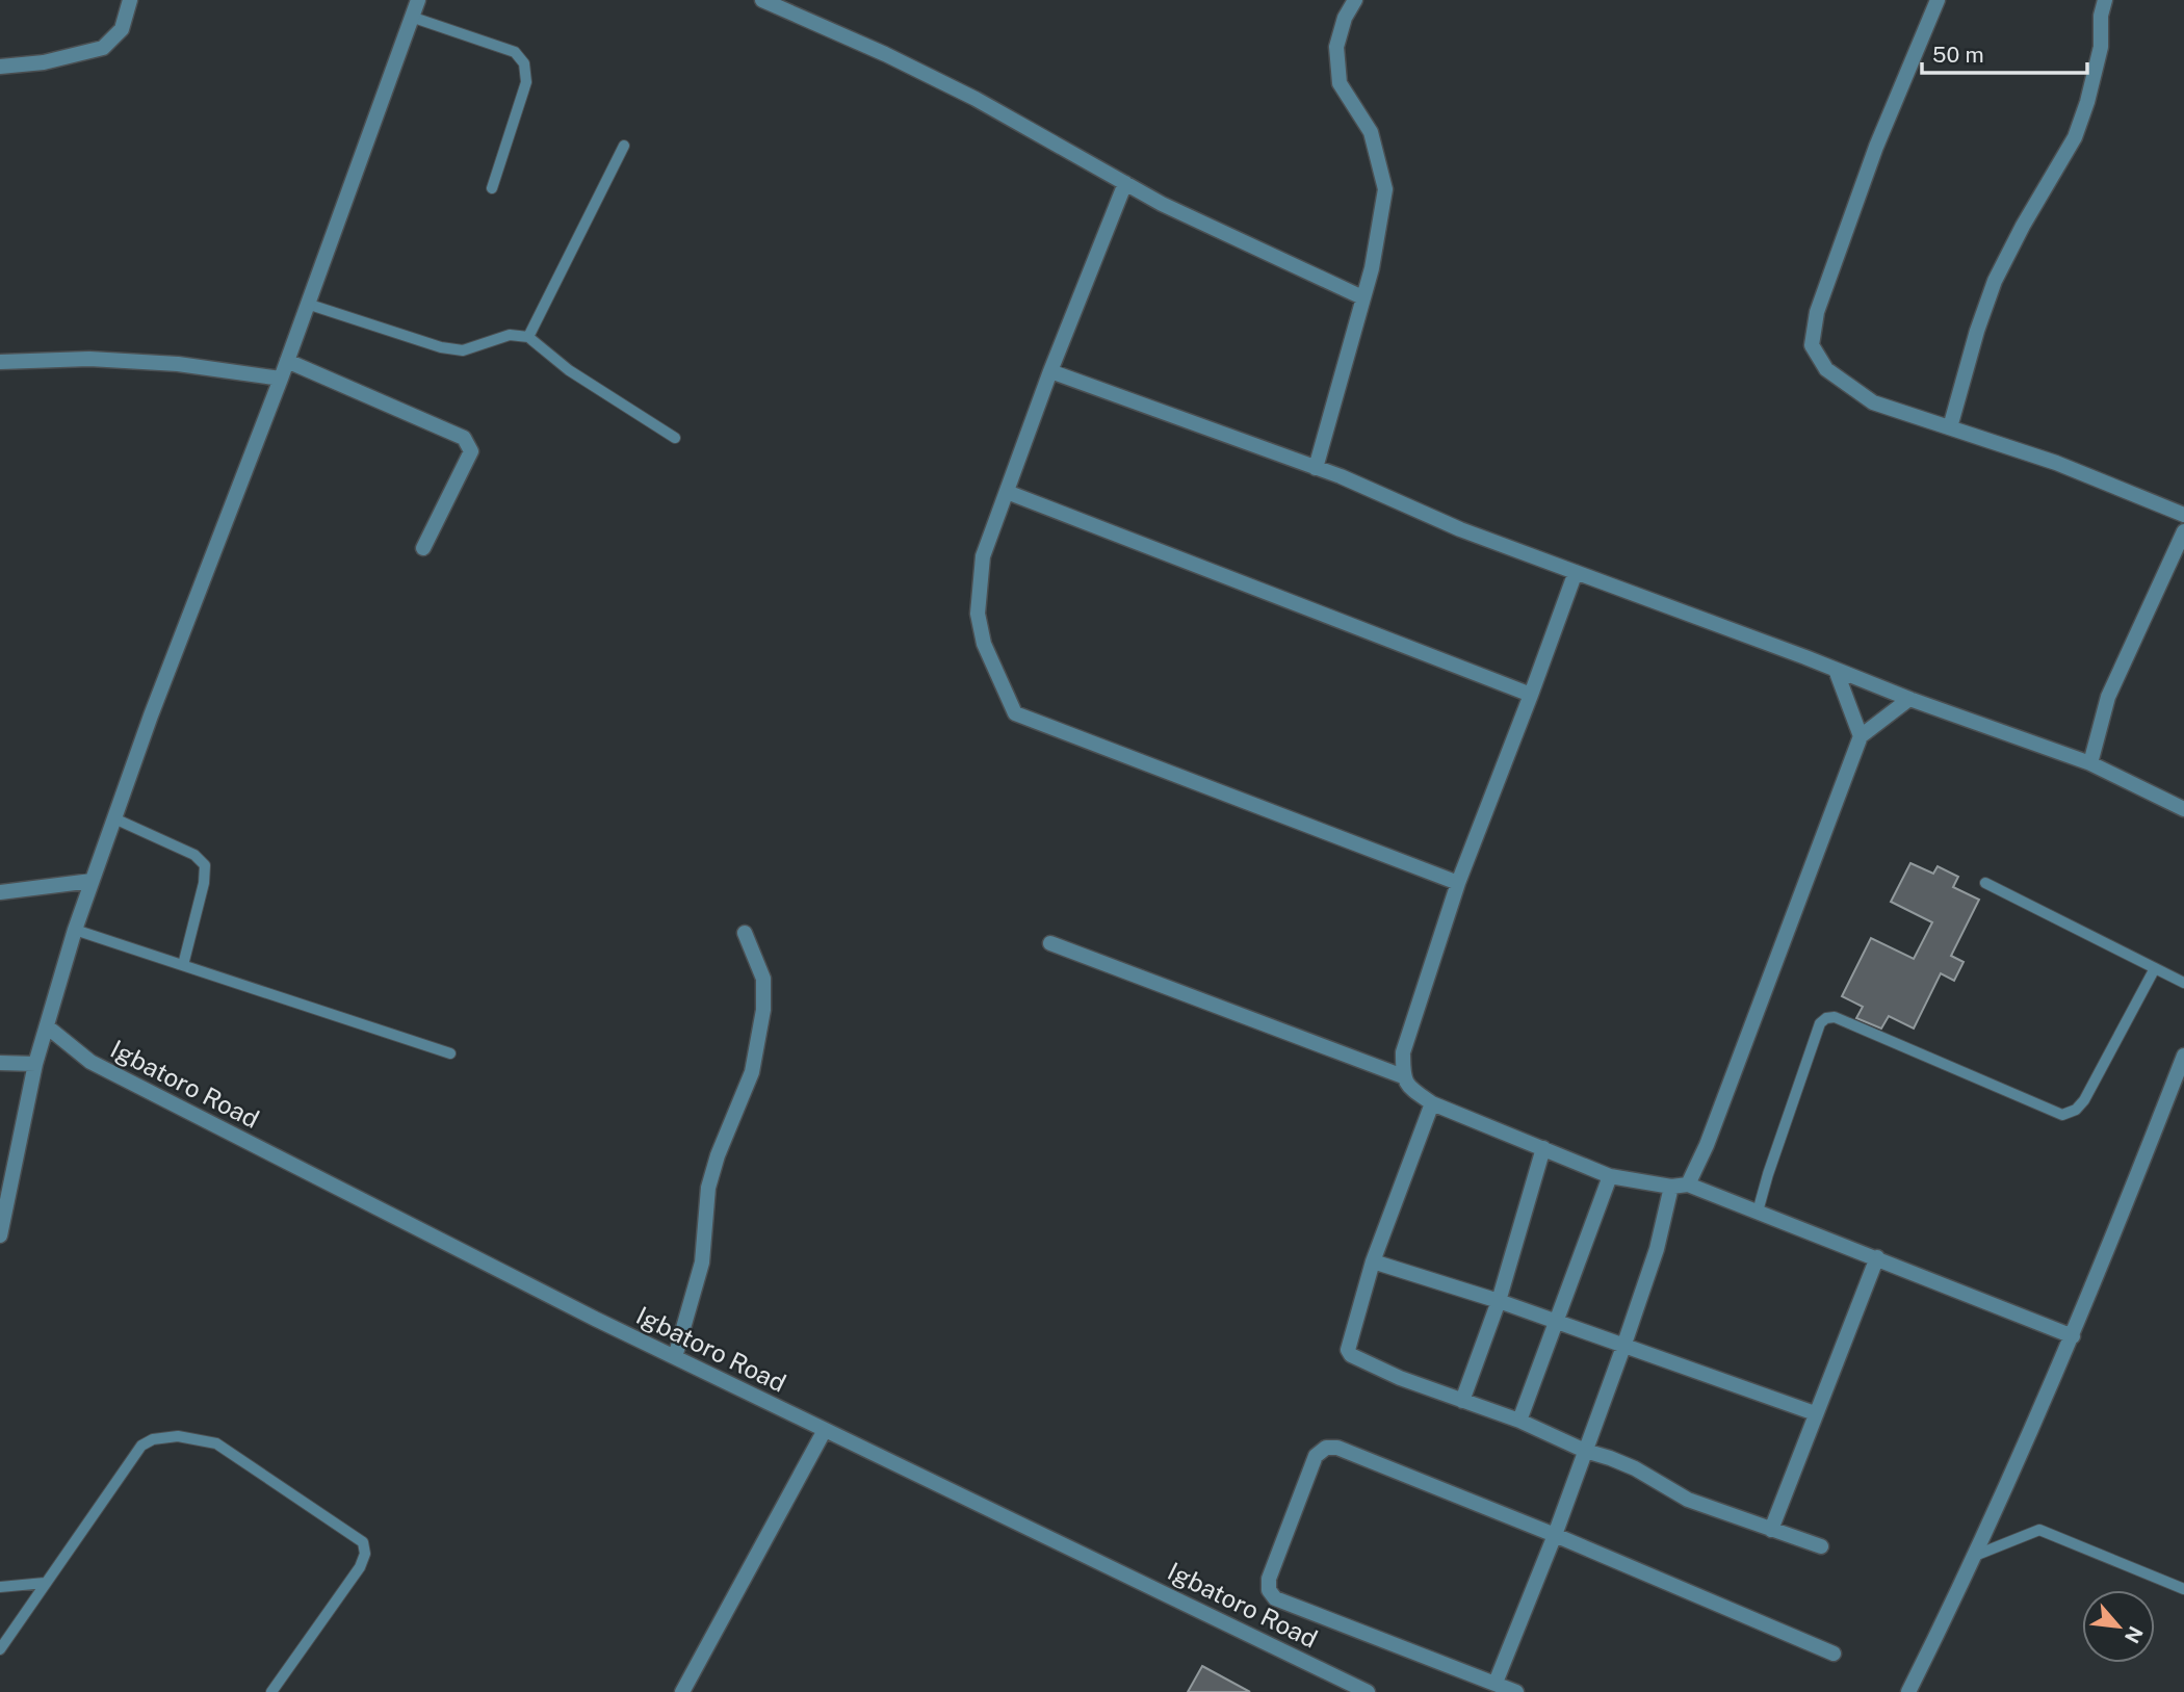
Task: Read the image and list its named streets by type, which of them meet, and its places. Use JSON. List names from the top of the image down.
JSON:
{
  "streets": {
    "street": ["Igbatoro Road"]
  },
  "scale_bar": "50 m",
  "north": "bottom right"
}
